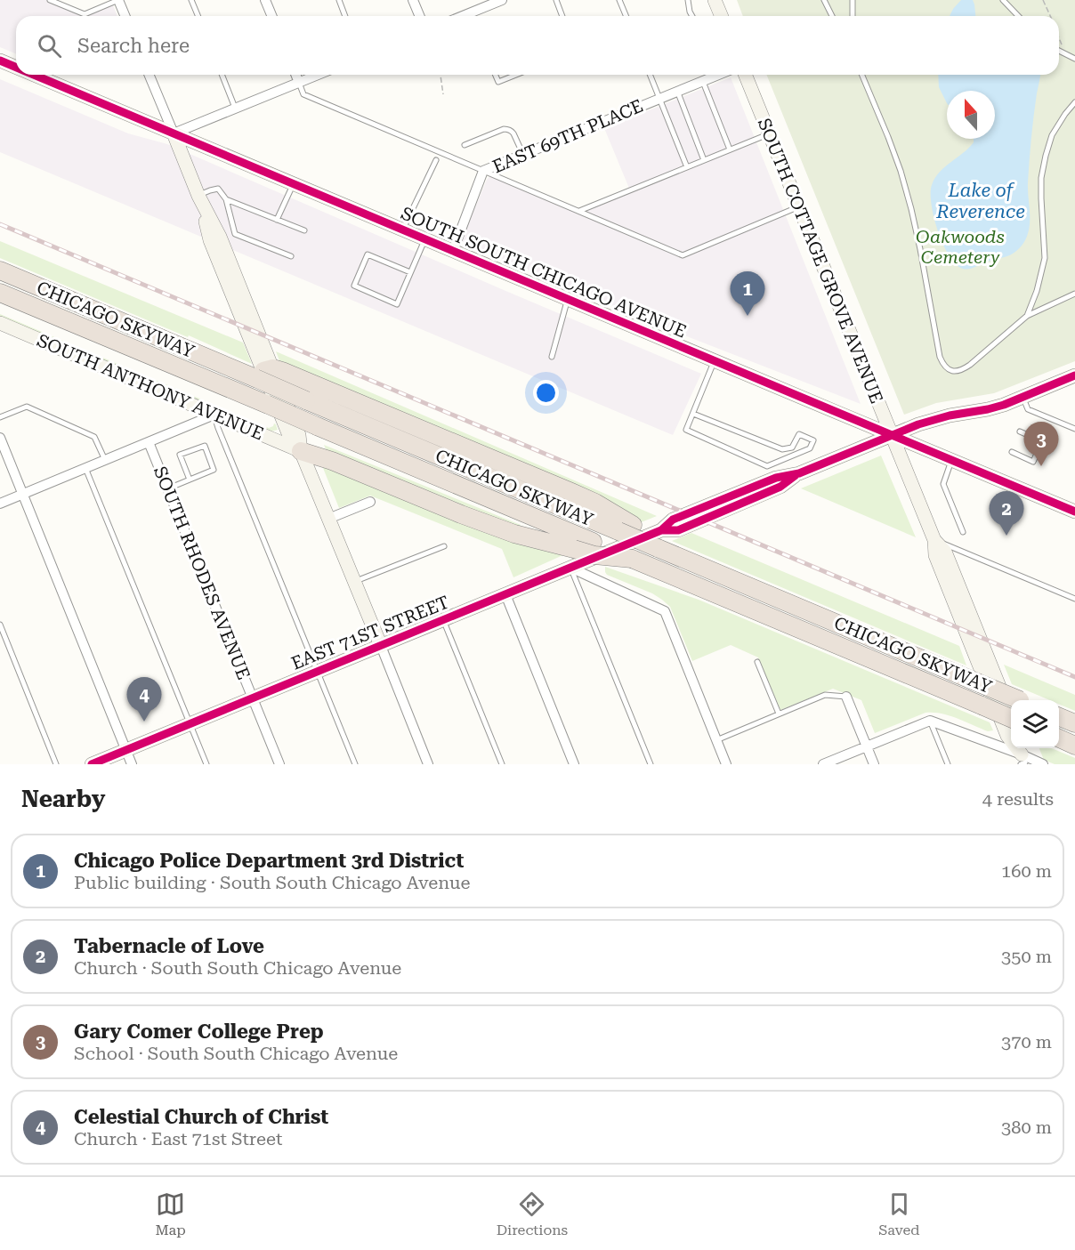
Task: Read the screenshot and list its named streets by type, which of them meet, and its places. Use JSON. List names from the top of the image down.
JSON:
{
  "streets": {
    "highway": ["CHICAGO SKYWAY"],
    "main road": [
      "SOUTH COTTAGE GROVE AVENUE",
      "SOUTH SOUTH CHICAGO AVENUE",
      "SOUTH ANTHONY AVENUE",
      "EAST 71ST STREET"
    ],
    "street": ["EAST 69TH PLACE", "SOUTH RHODES AVENUE"]
  },
  "crossings": [
    ["EAST 69TH PLACE", "SOUTH SOUTH CHICAGO AVENUE"],
    ["SOUTH COTTAGE GROVE AVENUE", "SOUTH SOUTH CHICAGO AVENUE"],
    ["SOUTH COTTAGE GROVE AVENUE", "EAST 71ST STREET"],
    ["SOUTH SOUTH CHICAGO AVENUE", "EAST 71ST STREET"],
    ["CHICAGO SKYWAY", "EAST 71ST STREET"],
    ["SOUTH RHODES AVENUE", "EAST 71ST STREET"]
  ],
  "water": ["Lake of Reverence"],
  "parks": ["Oakwoods Cemetery"],
  "north": "top",
  "page": {
    "search": "Search here",
    "pins": [
      "1",
      "3",
      "2",
      "4"
    ],
    "heading": ["Nearby", "4 results"],
    "list": [
      {
        "mark": "1",
        "name": "Chicago Police Department 3rd District",
        "note": "Public building · South South Chicago Avenue",
        "value": "160 m"
      },
      {
        "mark": "2",
        "name": "Tabernacle of Love",
        "note": "Church · South South Chicago Avenue",
        "value": "350 m"
      },
      {
        "mark": "3",
        "name": "Gary Comer College Prep",
        "note": "School · South South Chicago Avenue",
        "value": "370 m"
      },
      {
        "mark": "4",
        "name": "Celestial Church of Christ",
        "note": "Church · East 71st Street",
        "value": "380 m"
      }
    ],
    "nav": ["Map", "Directions", "Saved"]
  }
}
